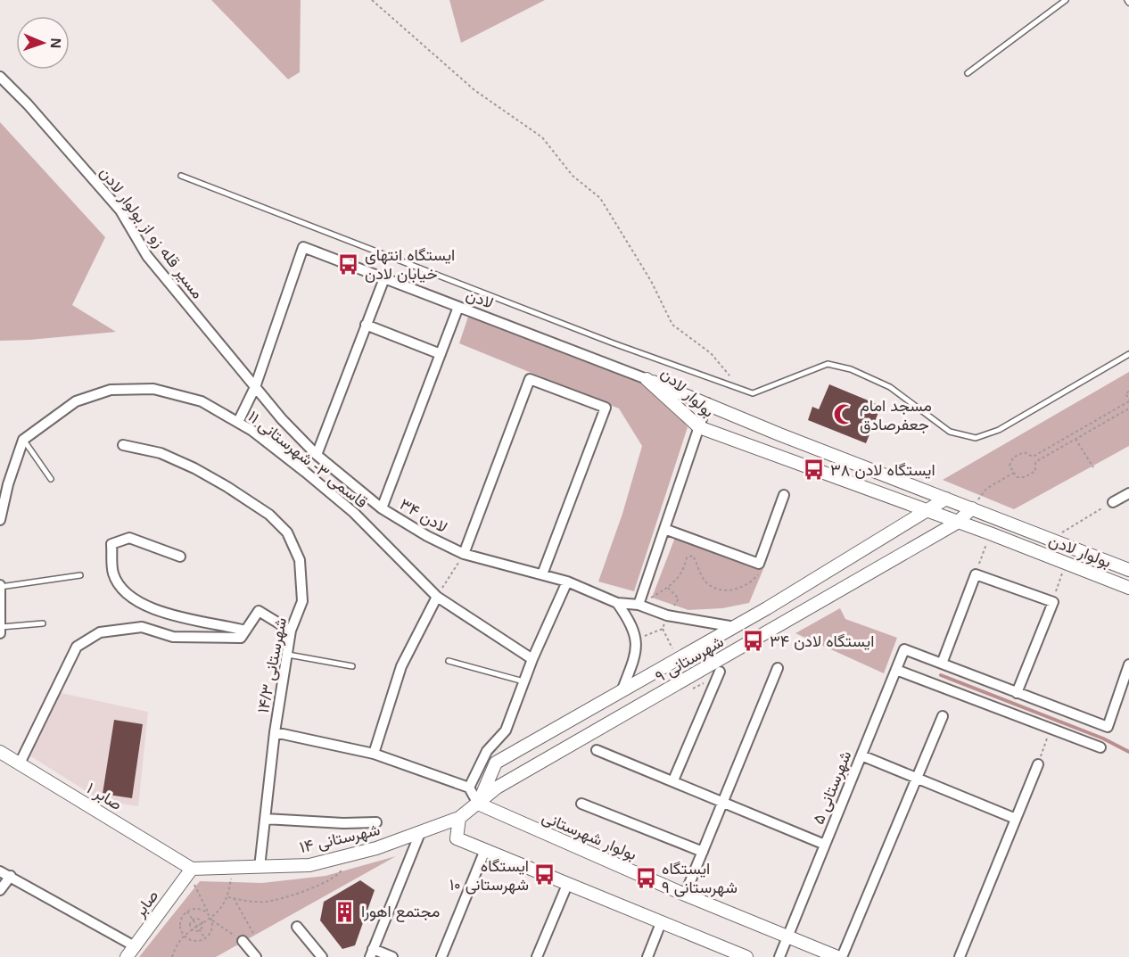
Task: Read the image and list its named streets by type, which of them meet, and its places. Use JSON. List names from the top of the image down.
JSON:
{
  "streets": {
    "street": [
      "مسیر قله زو از بولوار لادن",
      "لادن",
      "بولوار لادن",
      "قاسمی ۳- شهرستانی ۱۱",
      "لادن ۳۴",
      "شهرستانی ۹",
      "شهرستانی ۱۴/۳",
      "شهرستانی ۵",
      "صابر ۱",
      "بولوار شهرستانی",
      "شهرستانی ۱۴",
      "صابر"
    ]
  },
  "crossings": [
    ["مسیر قله زو از بولوار لادن", "لادن"],
    ["مسیر قله زو از بولوار لادن", "لادن ۳۴"],
    ["لادن", "بولوار لادن"],
    ["لادن", "لادن ۳۴"],
    ["بولوار لادن", "شهرستانی ۹"],
    ["شهرستانی ۹", "بولوار شهرستانی"],
    ["شهرستانی ۹", "شهرستانی ۱۴"],
    ["شهرستانی ۱۴/۳", "شهرستانی ۱۴"],
    ["شهرستانی ۵", "بولوار شهرستانی"],
    ["صابر ۱", "شهرستانی ۱۴"],
    ["صابر ۱", "صابر"],
    ["شهرستانی ۱۴", "صابر"]
  ],
  "places": {
    "bus stop": [
      "ایستگاه انتهای خیابان لادن",
      "ایستگاه لادن ۳۸",
      "ایستگاه لادن ۳۴",
      "ایستگاه شهرستانی ۱۰",
      "ایستگاه شهرستانی ۹"
    ],
    "mosque": ["مسجد امام جعفرصادق"],
    "building": ["مجتمع اهورا"]
  },
  "north": "right"
}
